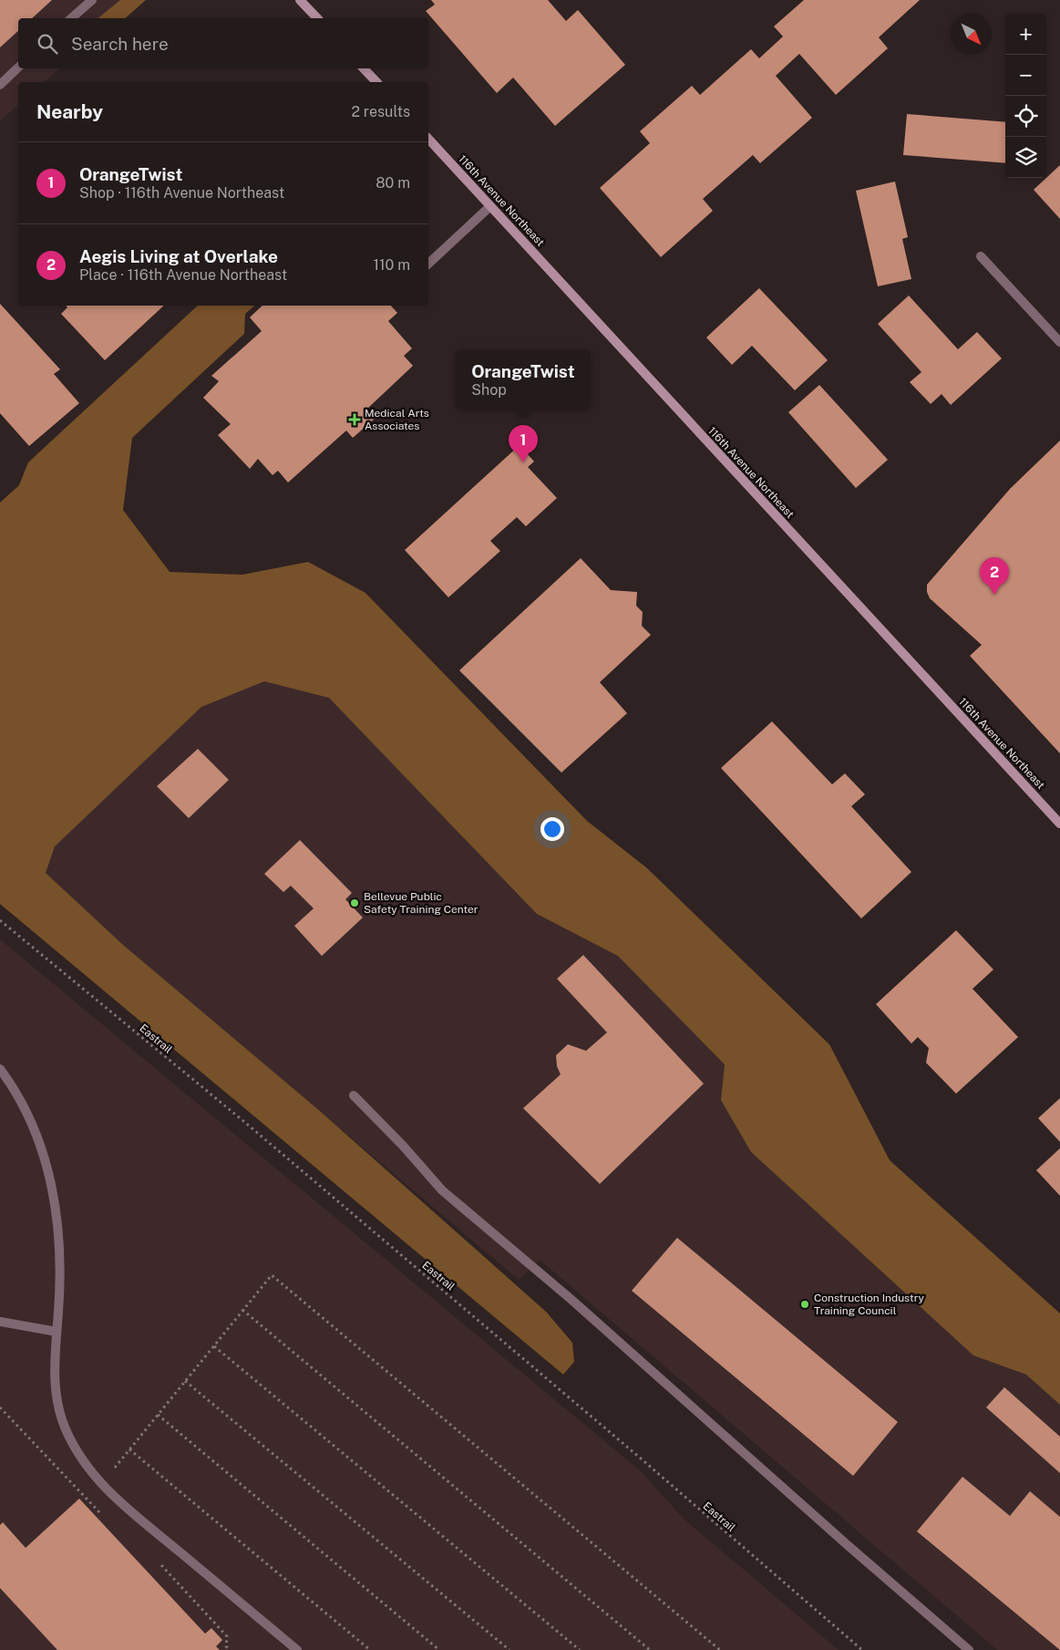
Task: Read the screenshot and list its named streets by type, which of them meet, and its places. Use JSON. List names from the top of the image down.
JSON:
{
  "streets": {
    "main road": ["116th Avenue Northeast"],
    "path": ["Eastrail"]
  },
  "places": {
    "health": ["Medical Arts Associates"],
    "other": ["Bellevue Public Safety Training Center", "Construction Industry Training Council"]
  },
  "north": "bottom right",
  "page": {
    "map_buttons": ["+", "−"],
    "search": "Search here",
    "heading": ["Nearby", "2 results"],
    "list": [
      {
        "mark": "1",
        "name": "OrangeTwist",
        "note": "Shop · 116th Avenue Northeast",
        "value": "80 m"
      },
      {
        "mark": "2",
        "name": "Aegis Living at Overlake",
        "note": "Place · 116th Avenue Northeast",
        "value": "110 m"
      }
    ],
    "popup": ["OrangeTwist", "Shop"],
    "pins": ["1", "2"]
  }
}
